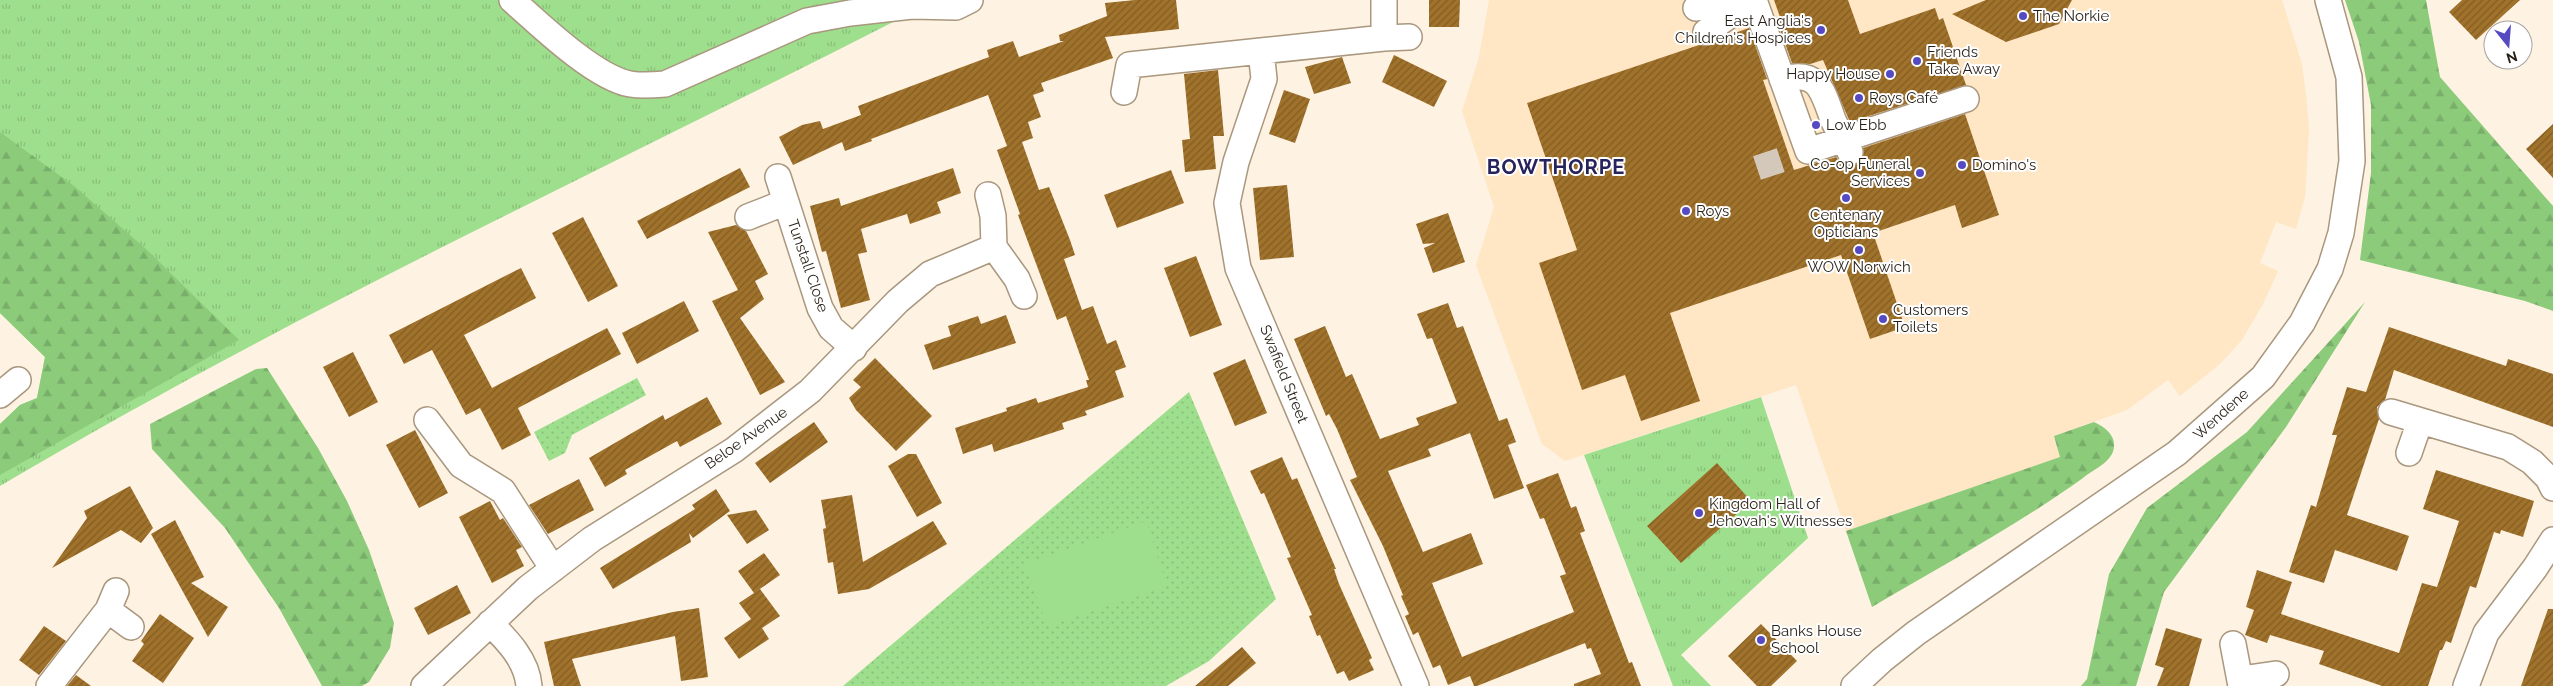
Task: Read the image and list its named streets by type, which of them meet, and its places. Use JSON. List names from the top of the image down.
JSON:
{
  "streets": {
    "street": [
      "Tunstall Close",
      "Swafield Street",
      "Wendene",
      "Beloe Avenue"
    ]
  },
  "crossings": [
    ["Tunstall Close", "Beloe Avenue"]
  ],
  "districts": ["BOWTHORPE"],
  "places": [
    "The Norkie",
    "East Anglia's Children's Hospices",
    "Friends Take Away",
    "Happy House",
    "Roys Café",
    "Low Ebb",
    "Domino's",
    "Co-op Funeral Services",
    "Centenary Opticians",
    "Roys",
    "WOW Norwich",
    "Customers Toilets",
    "Kingdom Hall of Jehovah's Witnesses",
    "Banks House School"
  ],
  "north": "bottom"
}
